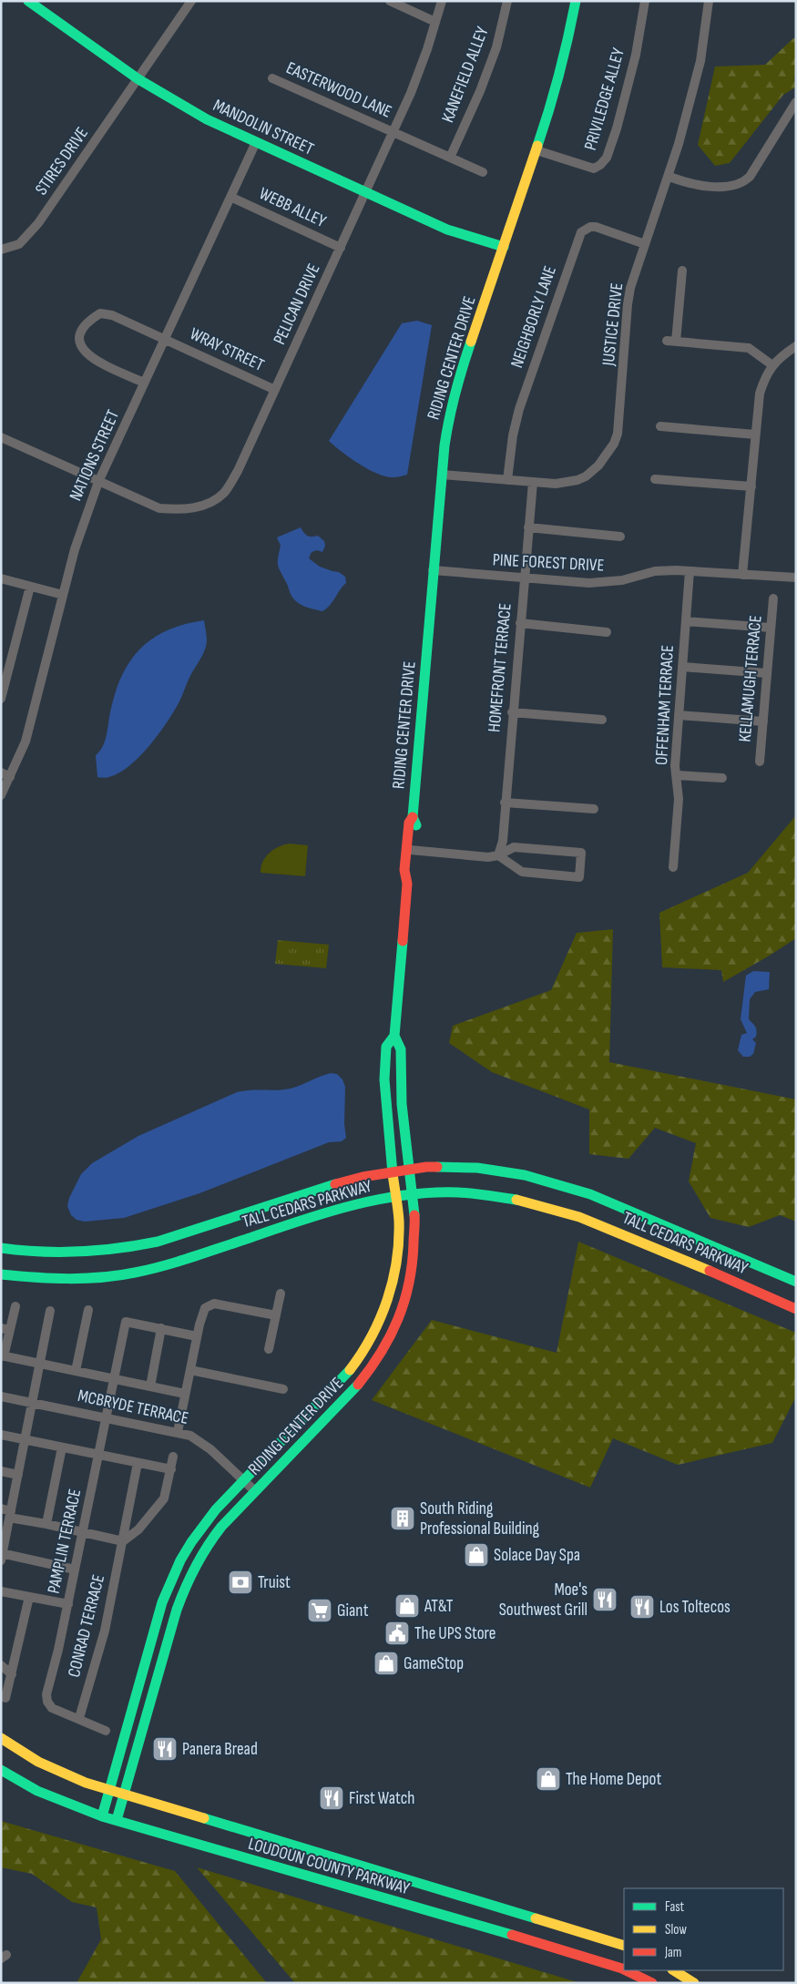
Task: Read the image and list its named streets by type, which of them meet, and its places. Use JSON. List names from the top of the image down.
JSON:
{
  "streets": {
    "street": [
      "KANEFIELD ALLEY",
      "EASTERWOOD LANE",
      "PRIVILEDGE ALLEY",
      "MANDOLIN STREET",
      "STIRES DRIVE",
      "WEBB ALLEY",
      "PELICAN DRIVE",
      "NEIGHBORLY LANE",
      "JUSTICE DRIVE",
      "WRAY STREET",
      "RIDING CENTER DRIVE",
      "NATIONS STREET",
      "PINE FOREST DRIVE",
      "HOMEFRONT TERRACE",
      "KELLAMUGH TERRACE",
      "OFFENHAM TERRACE",
      "TALL CEDARS PARKWAY",
      "MCBRYDE TERRACE",
      "PAMPLIN TERRACE",
      "CONRAD TERRACE",
      "LOUDOUN COUNTY PARKWAY"
    ]
  },
  "crossings": [
    ["EASTERWOOD LANE", "PELICAN DRIVE"],
    ["PRIVILEDGE ALLEY", "RIDING CENTER DRIVE"],
    ["MANDOLIN STREET", "STIRES DRIVE"],
    ["MANDOLIN STREET", "PELICAN DRIVE"],
    ["MANDOLIN STREET", "RIDING CENTER DRIVE"],
    ["MANDOLIN STREET", "NATIONS STREET"],
    ["WEBB ALLEY", "PELICAN DRIVE"],
    ["WEBB ALLEY", "NATIONS STREET"],
    ["PELICAN DRIVE", "WRAY STREET"],
    ["PELICAN DRIVE", "NATIONS STREET"],
    ["NEIGHBORLY LANE", "JUSTICE DRIVE"],
    ["JUSTICE DRIVE", "RIDING CENTER DRIVE"],
    ["JUSTICE DRIVE", "HOMEFRONT TERRACE"],
    ["WRAY STREET", "NATIONS STREET"],
    ["RIDING CENTER DRIVE", "PINE FOREST DRIVE"],
    ["RIDING CENTER DRIVE", "TALL CEDARS PARKWAY"],
    ["RIDING CENTER DRIVE", "MCBRYDE TERRACE"],
    ["RIDING CENTER DRIVE", "LOUDOUN COUNTY PARKWAY"],
    ["PINE FOREST DRIVE", "HOMEFRONT TERRACE"],
    ["PINE FOREST DRIVE", "OFFENHAM TERRACE"],
    ["MCBRYDE TERRACE", "PAMPLIN TERRACE"],
    ["PAMPLIN TERRACE", "CONRAD TERRACE"]
  ],
  "places": {
    "building": ["South Riding Professional Building"],
    "shop": [
      "Solace Day Spa",
      "AT&T",
      "GameStop",
      "The Home Depot"
    ],
    "bank": ["Truist"],
    "restaurant": [
      "Moe's Southwest Grill",
      "Los Toltecos",
      "Panera Bread",
      "First Watch"
    ],
    "supermarket": ["Giant"],
    "public building": ["The UPS Store"]
  },
  "legend": ["Fast", "Slow", "Jam"]
}
